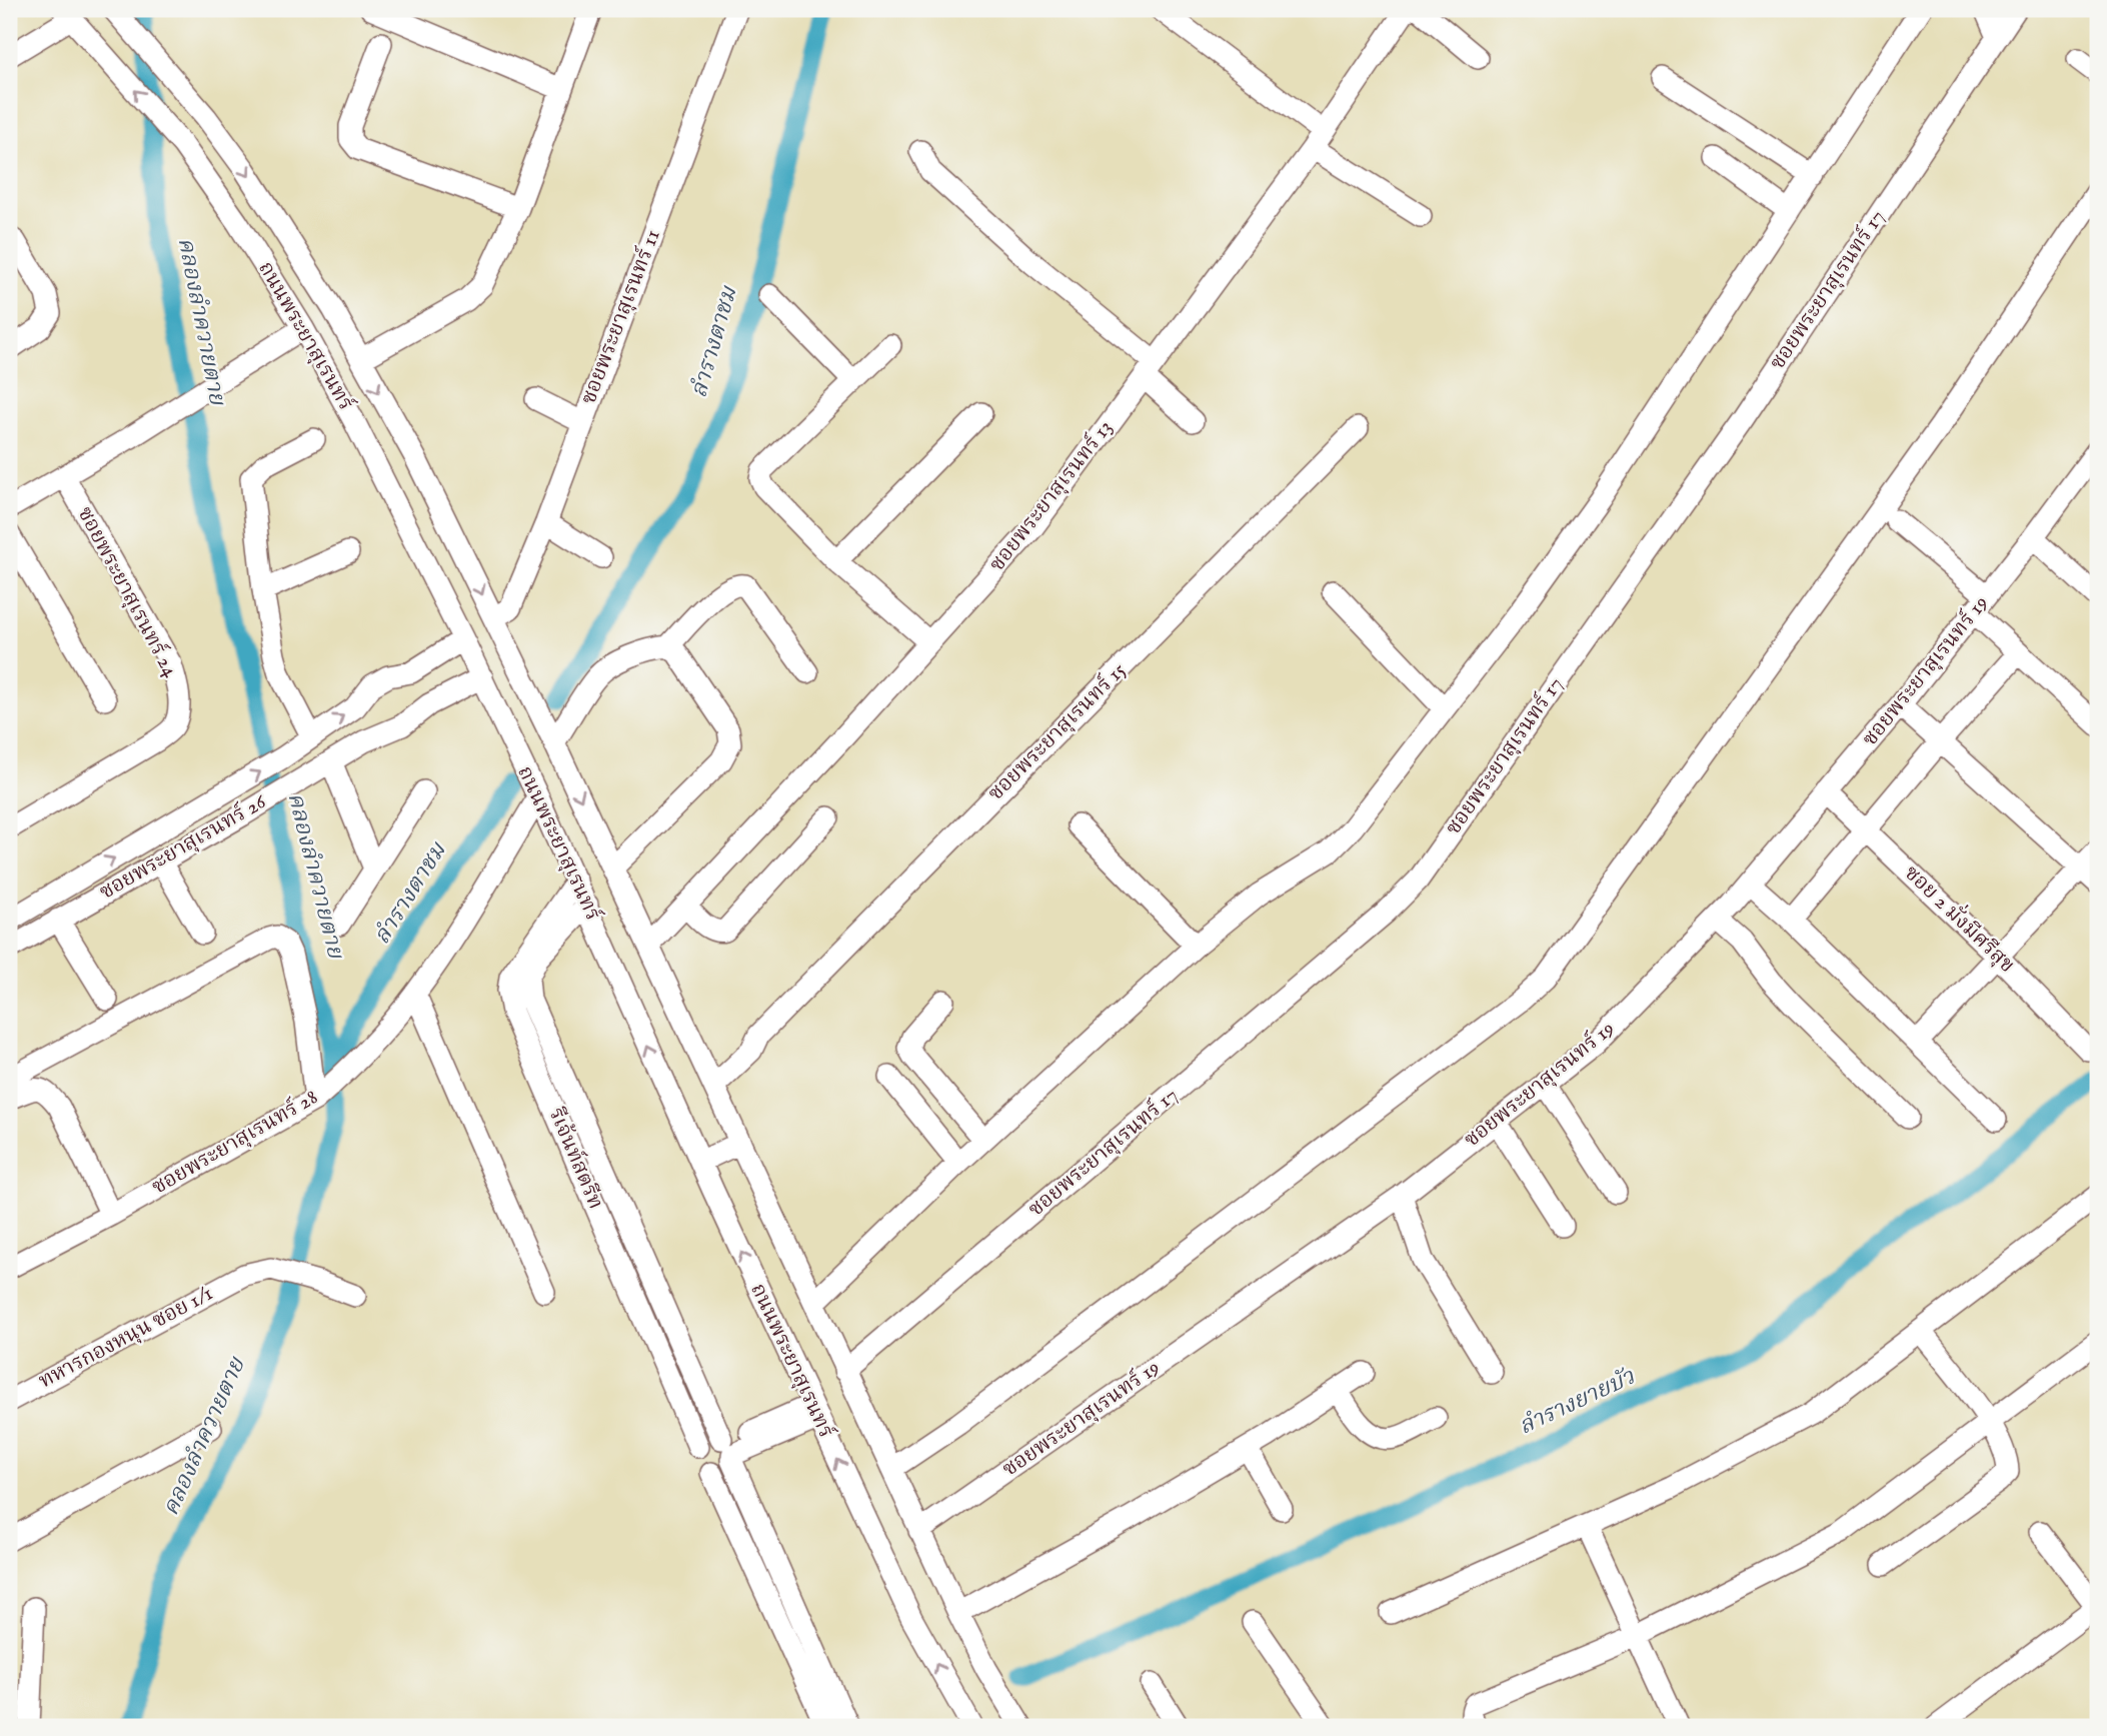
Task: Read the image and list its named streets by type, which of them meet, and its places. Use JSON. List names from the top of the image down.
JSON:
{
  "streets": {
    "street": [
      "ซอยพระยาสุเรนทร์ 17",
      "ซอยพระยาสุเรนทร์ 11",
      "ถนนพระยาสุเรนทร์",
      "ซอยพระยาสุเรนทร์ 13",
      "ซอยพระยาสุเรนทร์ 24",
      "ซอยพระยาสุเรนทร์ 19",
      "ซอยพระยาสุเรนทร์ 15",
      "ซอยพระยาสุเรนทร์ 26",
      "ซอย 2 มั่งมีศรีสุข",
      "ซอยพระยาสุเรนทร์ 28",
      "รีเจ้นท์สตรีท",
      "ทหารกองหนุน ซอย 1/1"
    ]
  },
  "crossings": [
    ["ซอยพระยาสุเรนทร์ 17", "ถนนพระยาสุเรนทร์"],
    ["ซอยพระยาสุเรนทร์ 11", "ถนนพระยาสุเรนทร์"],
    ["ถนนพระยาสุเรนทร์", "ซอยพระยาสุเรนทร์ 13"],
    ["ถนนพระยาสุเรนทร์", "ซอยพระยาสุเรนทร์ 19"],
    ["ถนนพระยาสุเรนทร์", "ซอยพระยาสุเรนทร์ 15"],
    ["ถนนพระยาสุเรนทร์", "ซอยพระยาสุเรนทร์ 26"],
    ["ถนนพระยาสุเรนทร์", "ซอยพระยาสุเรนทร์ 28"],
    ["ถนนพระยาสุเรนทร์", "รีเจ้นท์สตรีท"],
    ["ซอยพระยาสุเรนทร์ 19", "ซอย 2 มั่งมีศรีสุข"]
  ],
  "water": ["คลองลำควายตาย", "ลำรางตาชม", "ลำรางยายบัว"]
}
